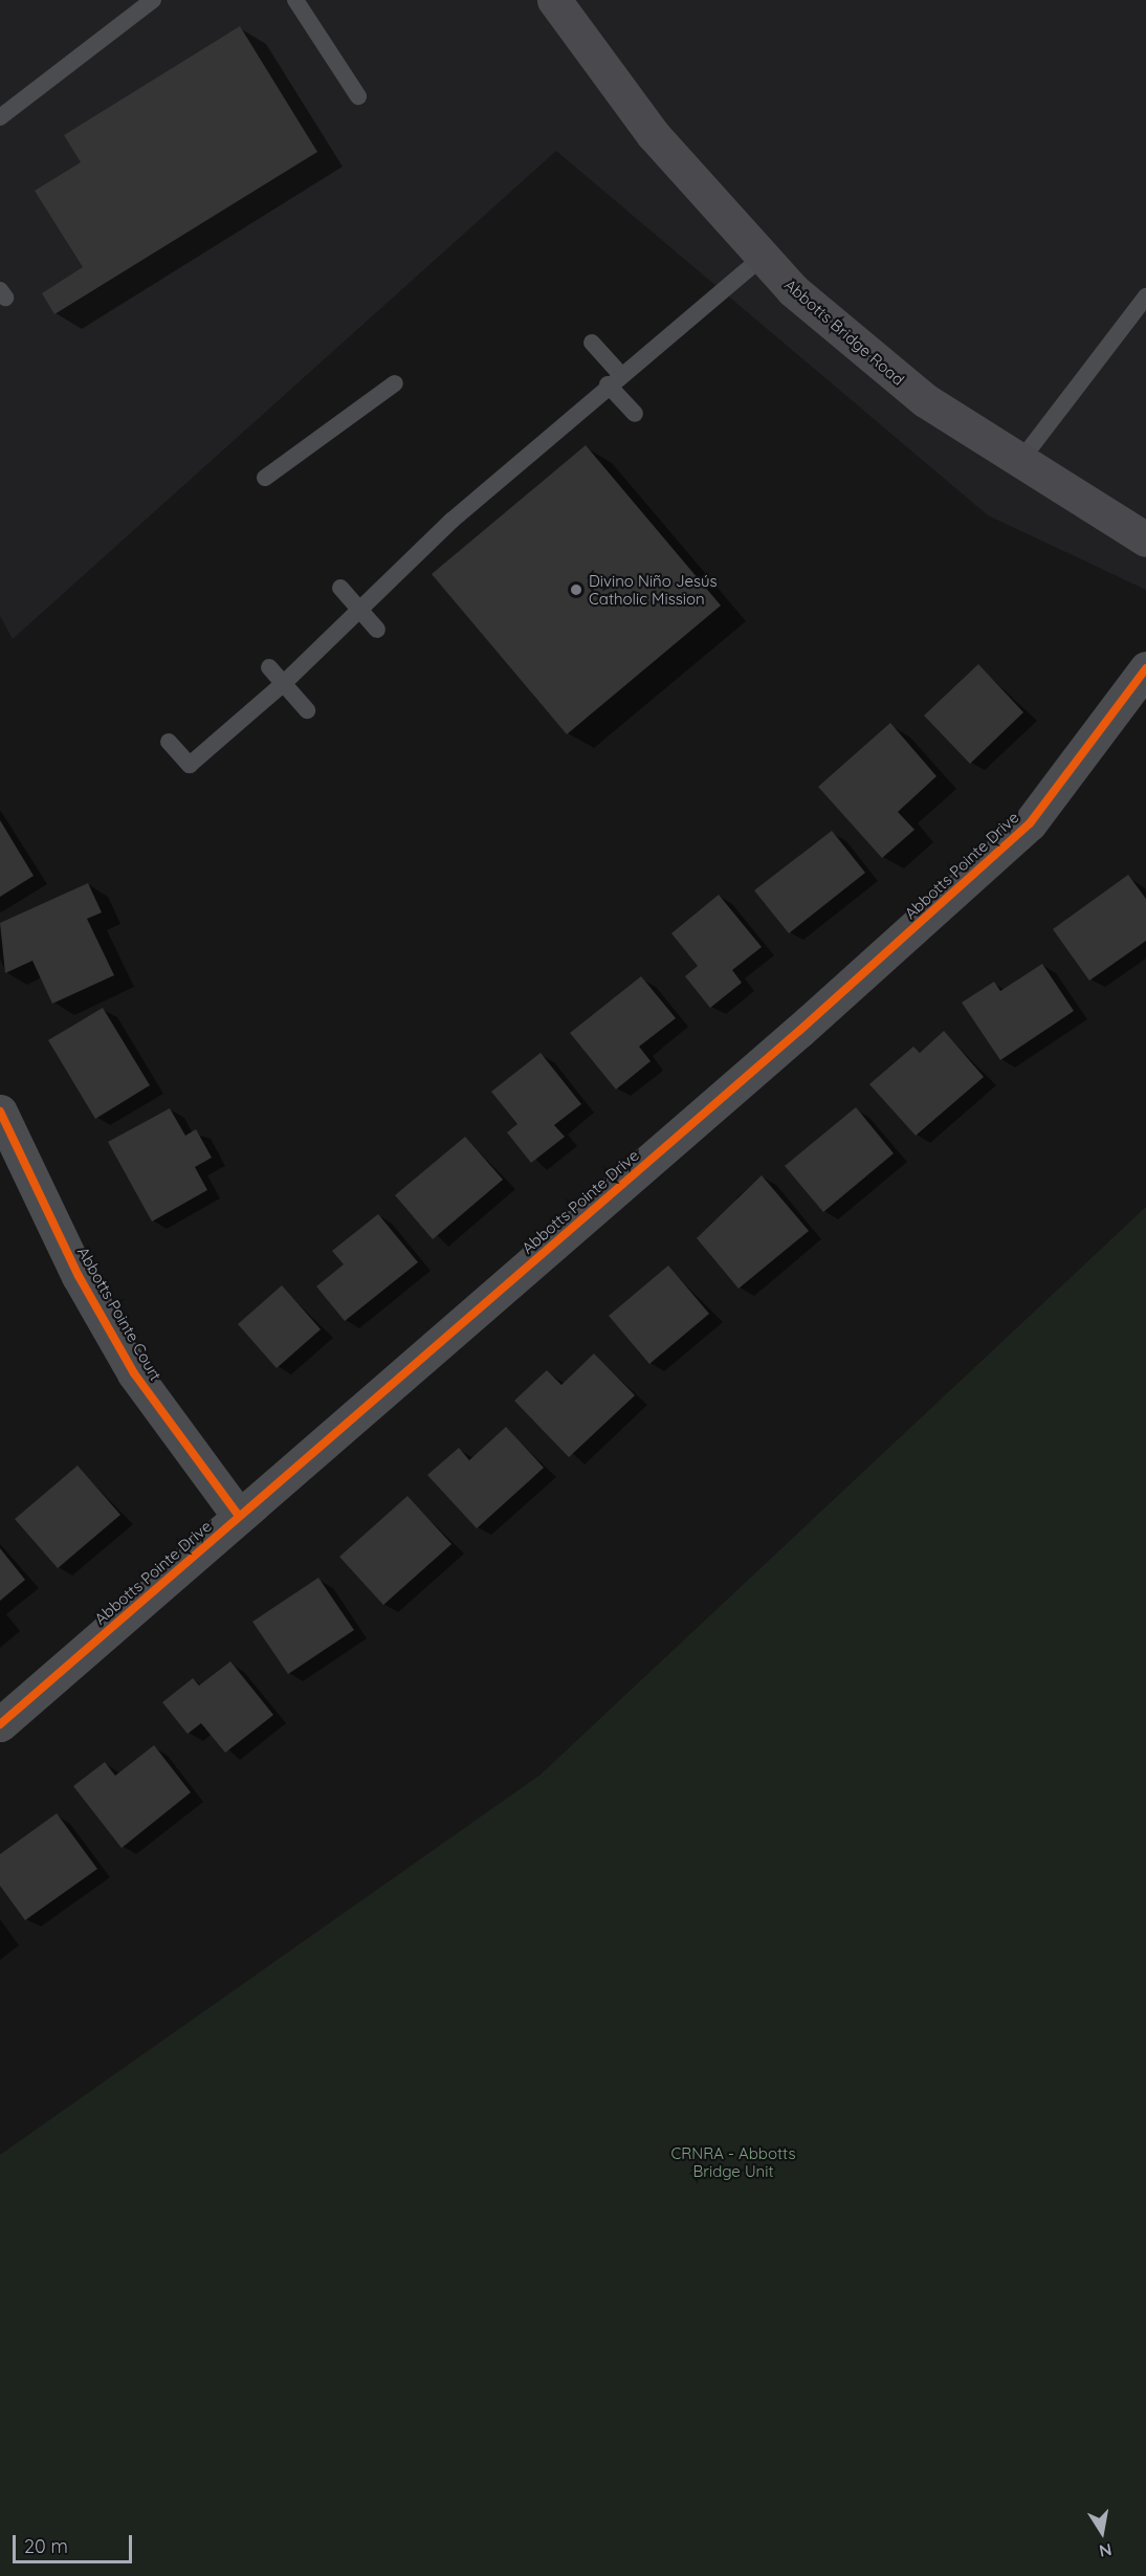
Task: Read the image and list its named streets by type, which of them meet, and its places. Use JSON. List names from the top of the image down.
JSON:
{
  "streets": {
    "main road": ["Abbotts Bridge Road"],
    "street": ["Abbotts Pointe Drive", "Abbotts Pointe Court"]
  },
  "crossings": [
    ["Abbotts Pointe Drive", "Abbotts Pointe Court"]
  ],
  "parks": ["CRNRA - Abbotts Bridge Unit"],
  "places": ["Divino Niño Jesús Catholic Mission"],
  "scale_bar": "20 m",
  "north": "bottom"
}
